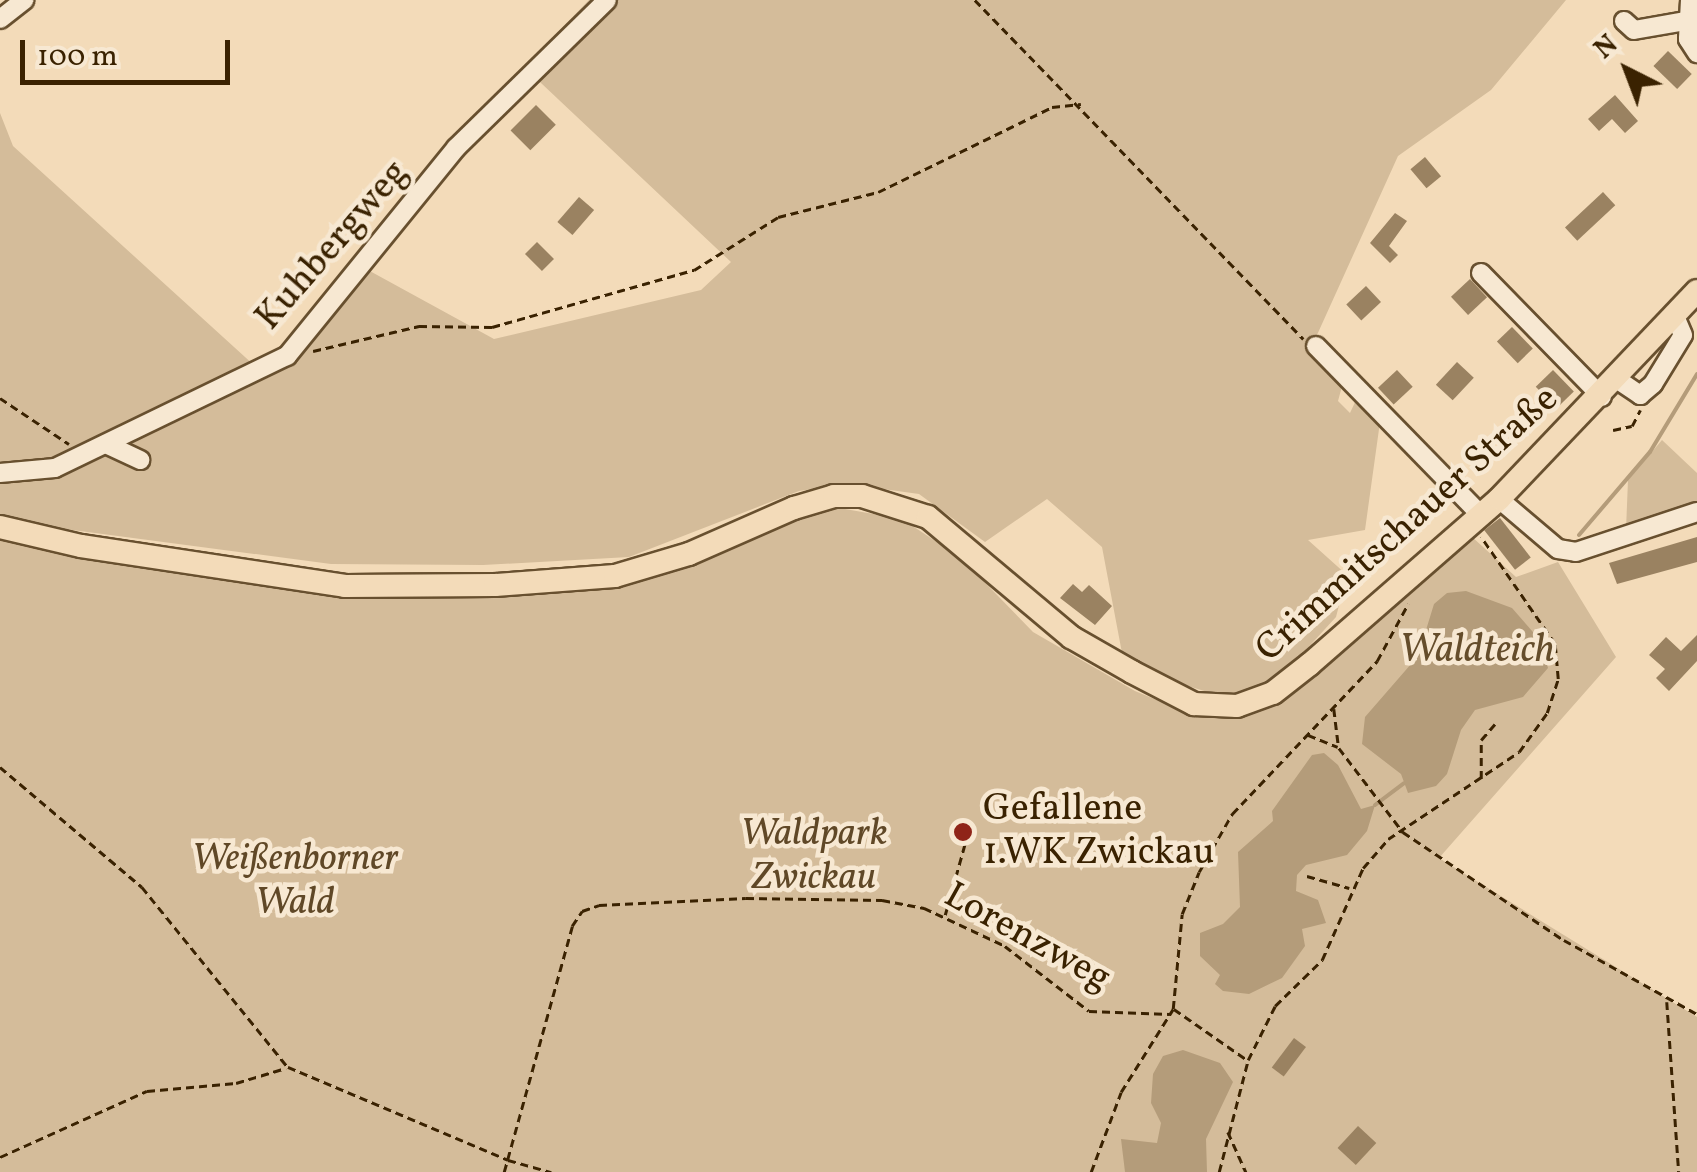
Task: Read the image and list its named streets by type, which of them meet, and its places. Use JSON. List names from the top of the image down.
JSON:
{
  "streets": {
    "main road": ["Crimmitschauer Straße"],
    "street": ["Kuhbergweg"],
    "path": ["Lorenzweg"]
  },
  "water": ["Waldteich"],
  "parks": ["Waldpark Zwickau", "Weißenborner Wald"],
  "places": ["Gefallene 1.WK Zwickau"],
  "scale_bar": "100 m",
  "north": "top left"
}
